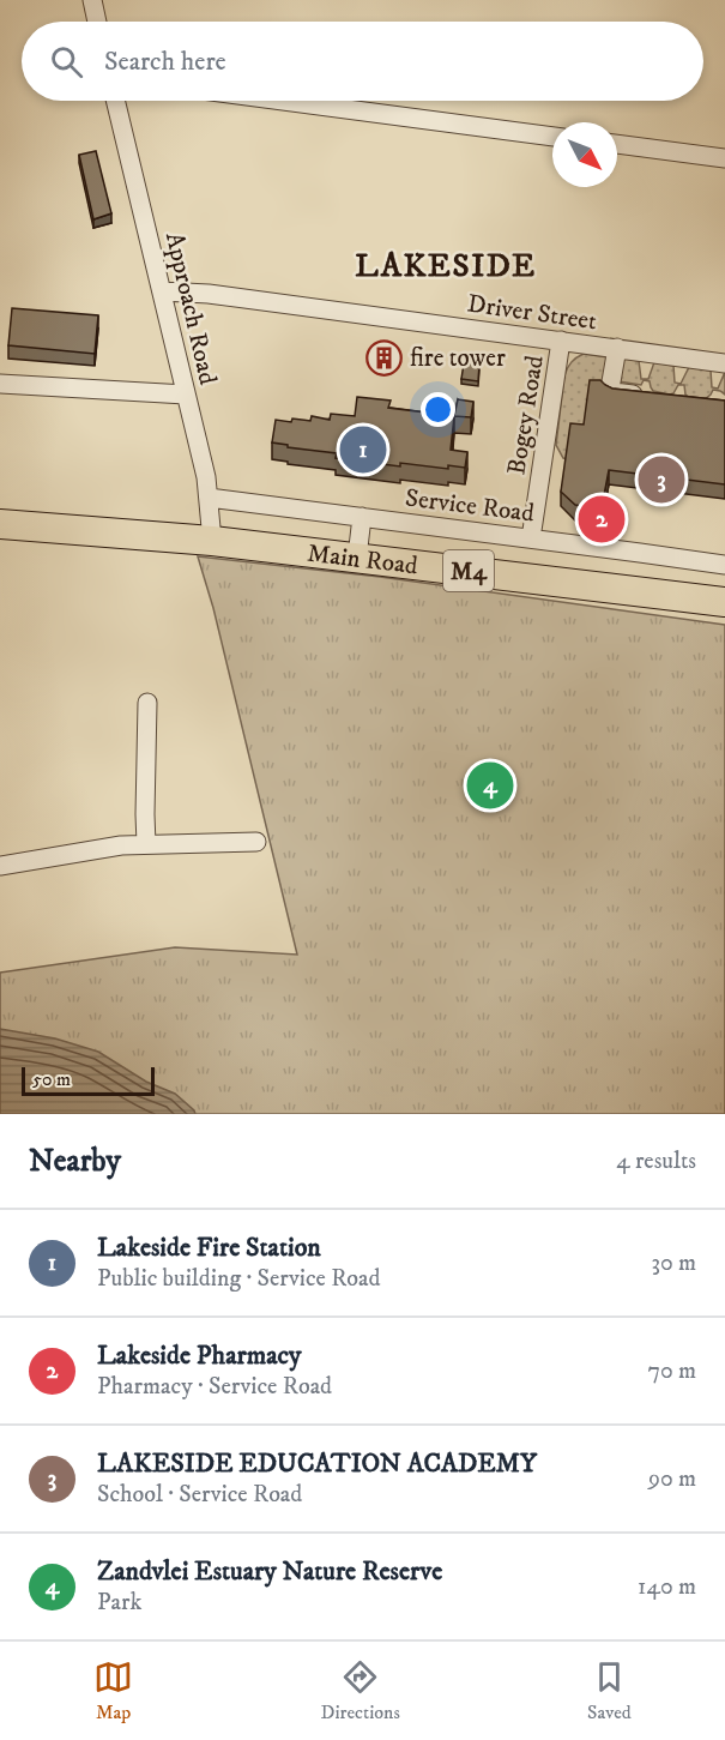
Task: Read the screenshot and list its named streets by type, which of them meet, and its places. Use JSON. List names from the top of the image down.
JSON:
{
  "streets": {
    "main road": ["Main Road", "M4"],
    "street": [
      "Approach Road",
      "Driver Street",
      "Bogey Road",
      "Service Road"
    ]
  },
  "crossings": [
    ["Approach Road", "Driver Street"],
    ["Approach Road", "Service Road"],
    ["Approach Road", "Main Road"],
    ["Driver Street", "Bogey Road"],
    ["Bogey Road", "Service Road"]
  ],
  "districts": ["LAKESIDE"],
  "places": {
    "building": ["fire tower"]
  },
  "scale_bar": "50 m",
  "north": "bottom right",
  "page": {
    "search": "Search here",
    "pins": [
      "1",
      "3",
      "2",
      "4"
    ],
    "scale": "50 m",
    "heading": ["Nearby", "4 results"],
    "list": [
      {
        "mark": "1",
        "name": "Lakeside Fire Station",
        "note": "Public building · Service Road",
        "value": "30 m"
      },
      {
        "mark": "2",
        "name": "Lakeside Pharmacy",
        "note": "Pharmacy · Service Road",
        "value": "70 m"
      },
      {
        "mark": "3",
        "name": "LAKESIDE EDUCATION ACADEMY",
        "note": "School · Service Road",
        "value": "90 m"
      },
      {
        "mark": "4",
        "name": "Zandvlei Estuary Nature Reserve",
        "note": "Park",
        "value": "140 m"
      }
    ],
    "nav": ["Map", "Directions", "Saved"]
  }
}
